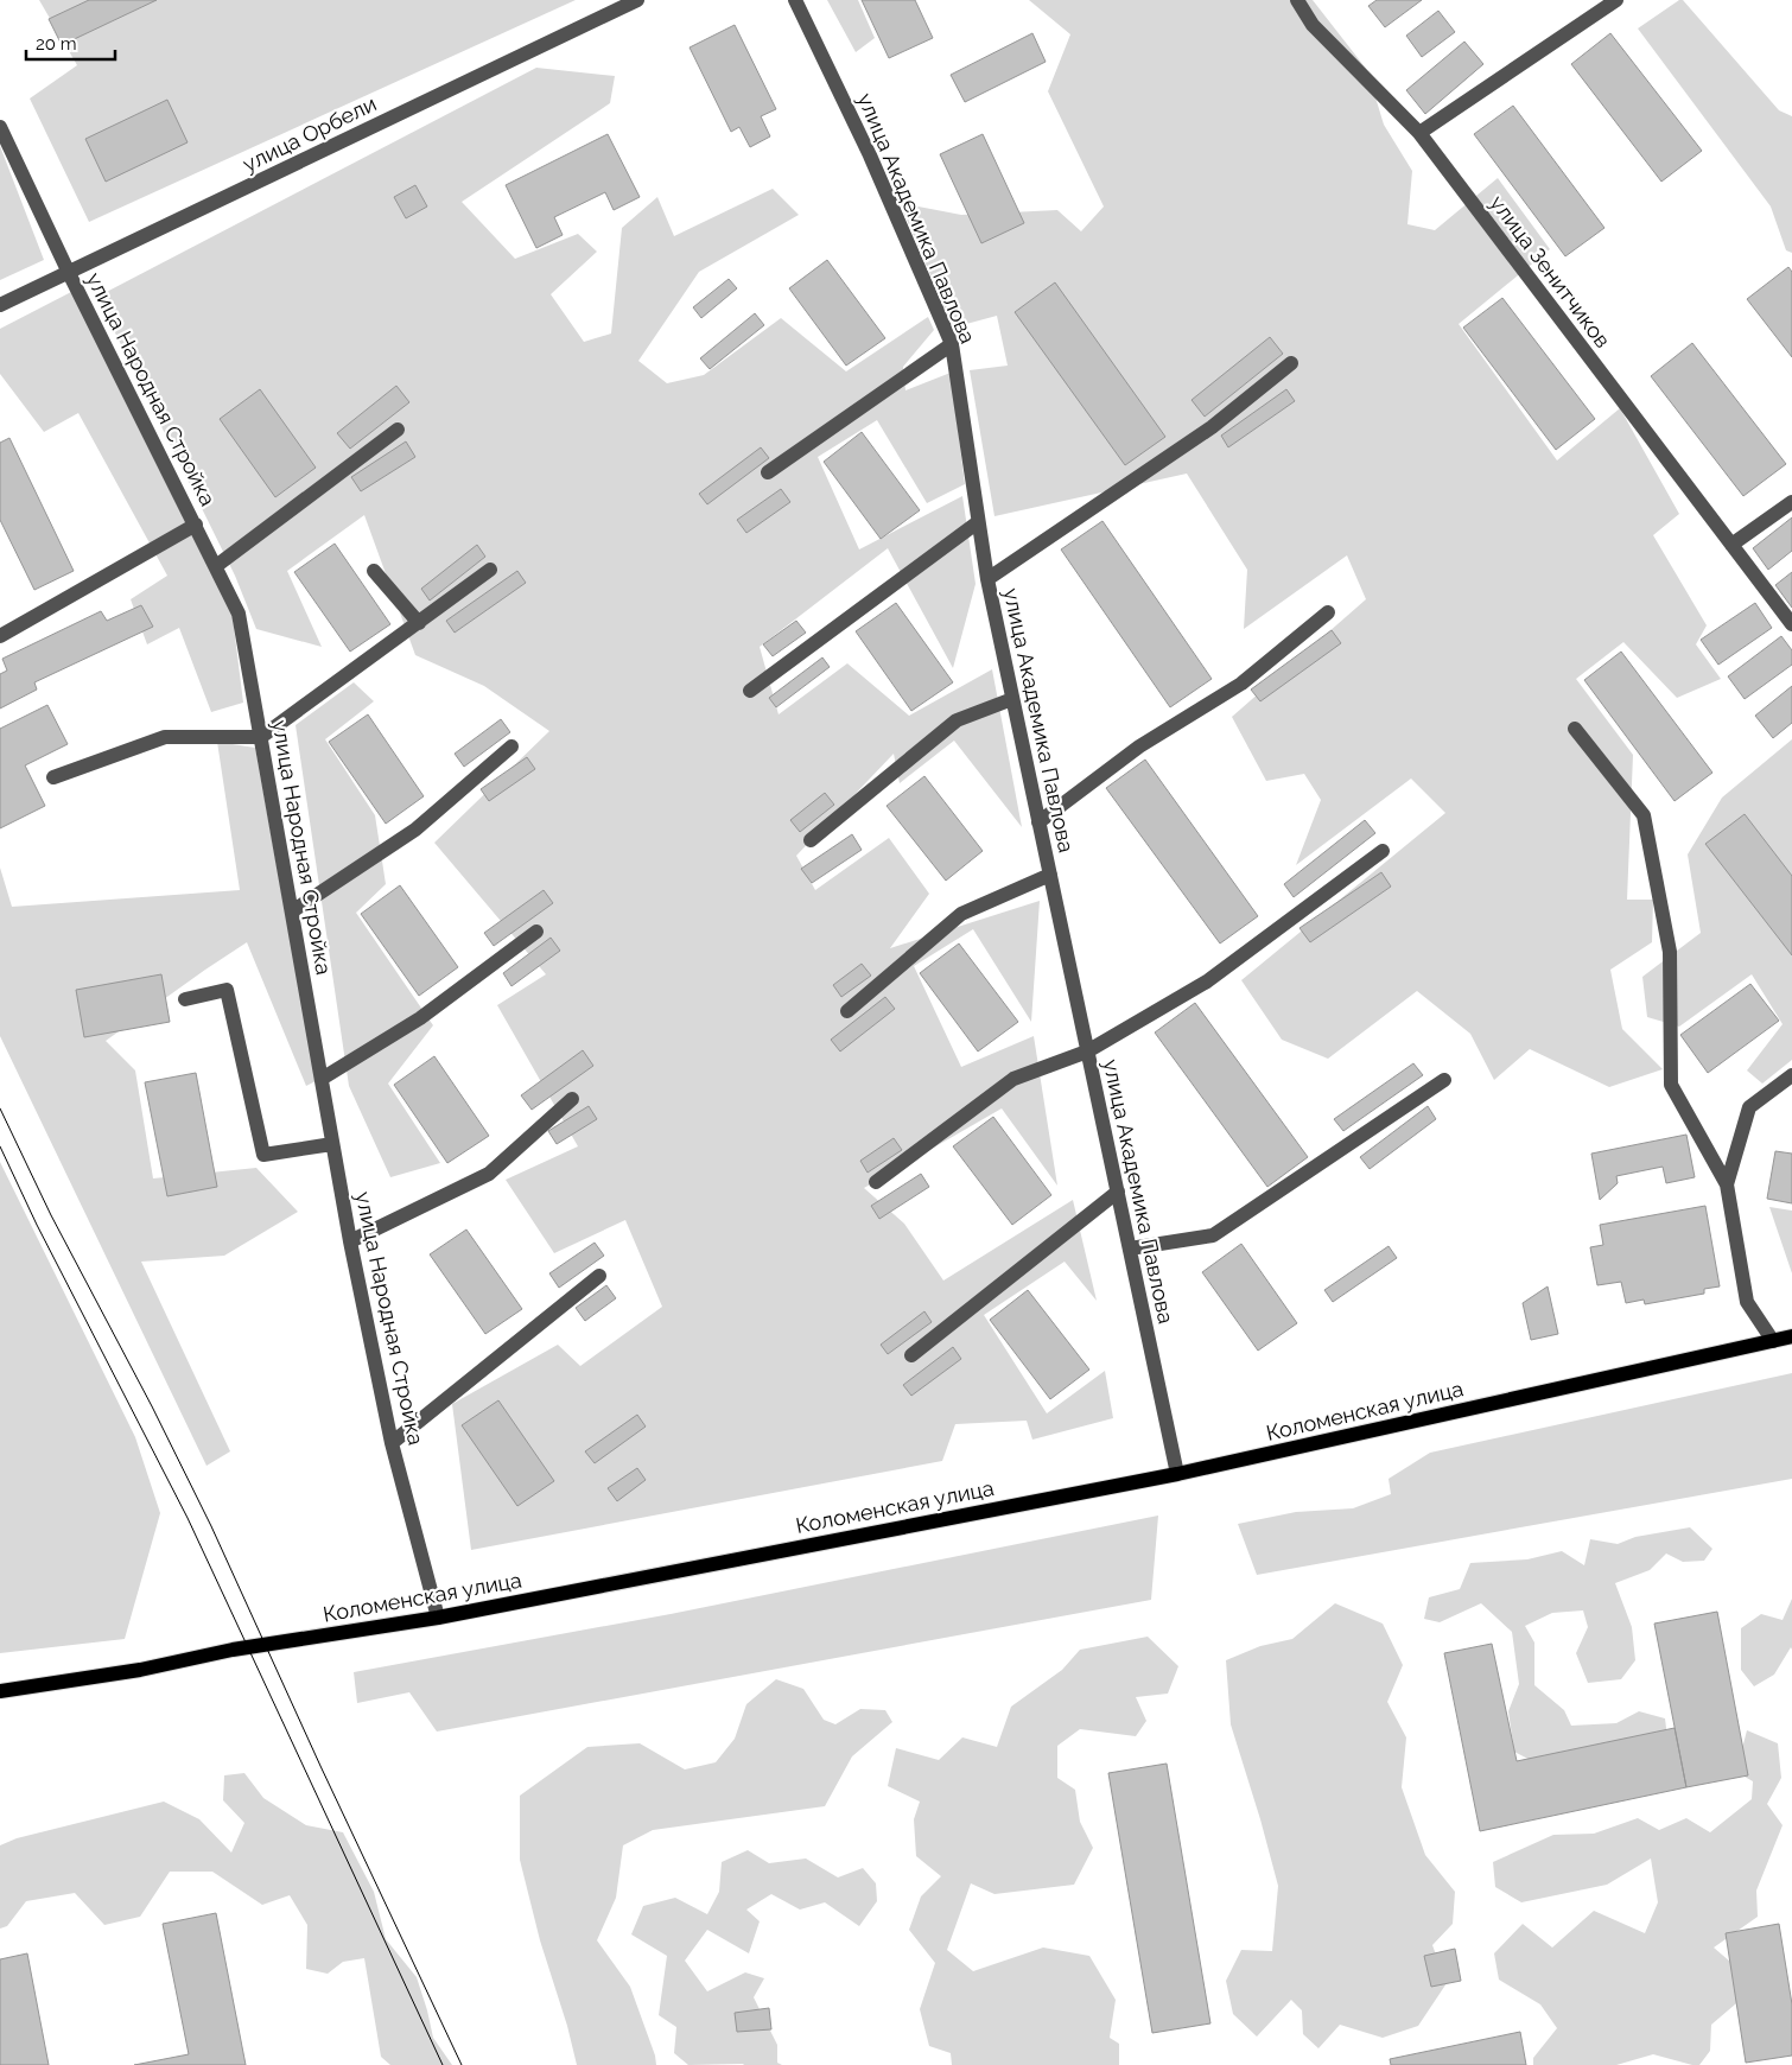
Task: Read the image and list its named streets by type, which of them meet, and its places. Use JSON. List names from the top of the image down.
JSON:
{
  "streets": {
    "main road": ["Коломенская улица"],
    "street": [
      "улица Орбели",
      "улица Академика Павлова",
      "улица Зенитчиков",
      "улица Народная Стройка"
    ]
  },
  "crossings": [
    ["улица Орбели", "улица Народная Стройка"],
    ["улица Академика Павлова", "Коломенская улица"],
    ["улица Народная Стройка", "Коломенская улица"]
  ],
  "scale_bar": "20 m"
}
